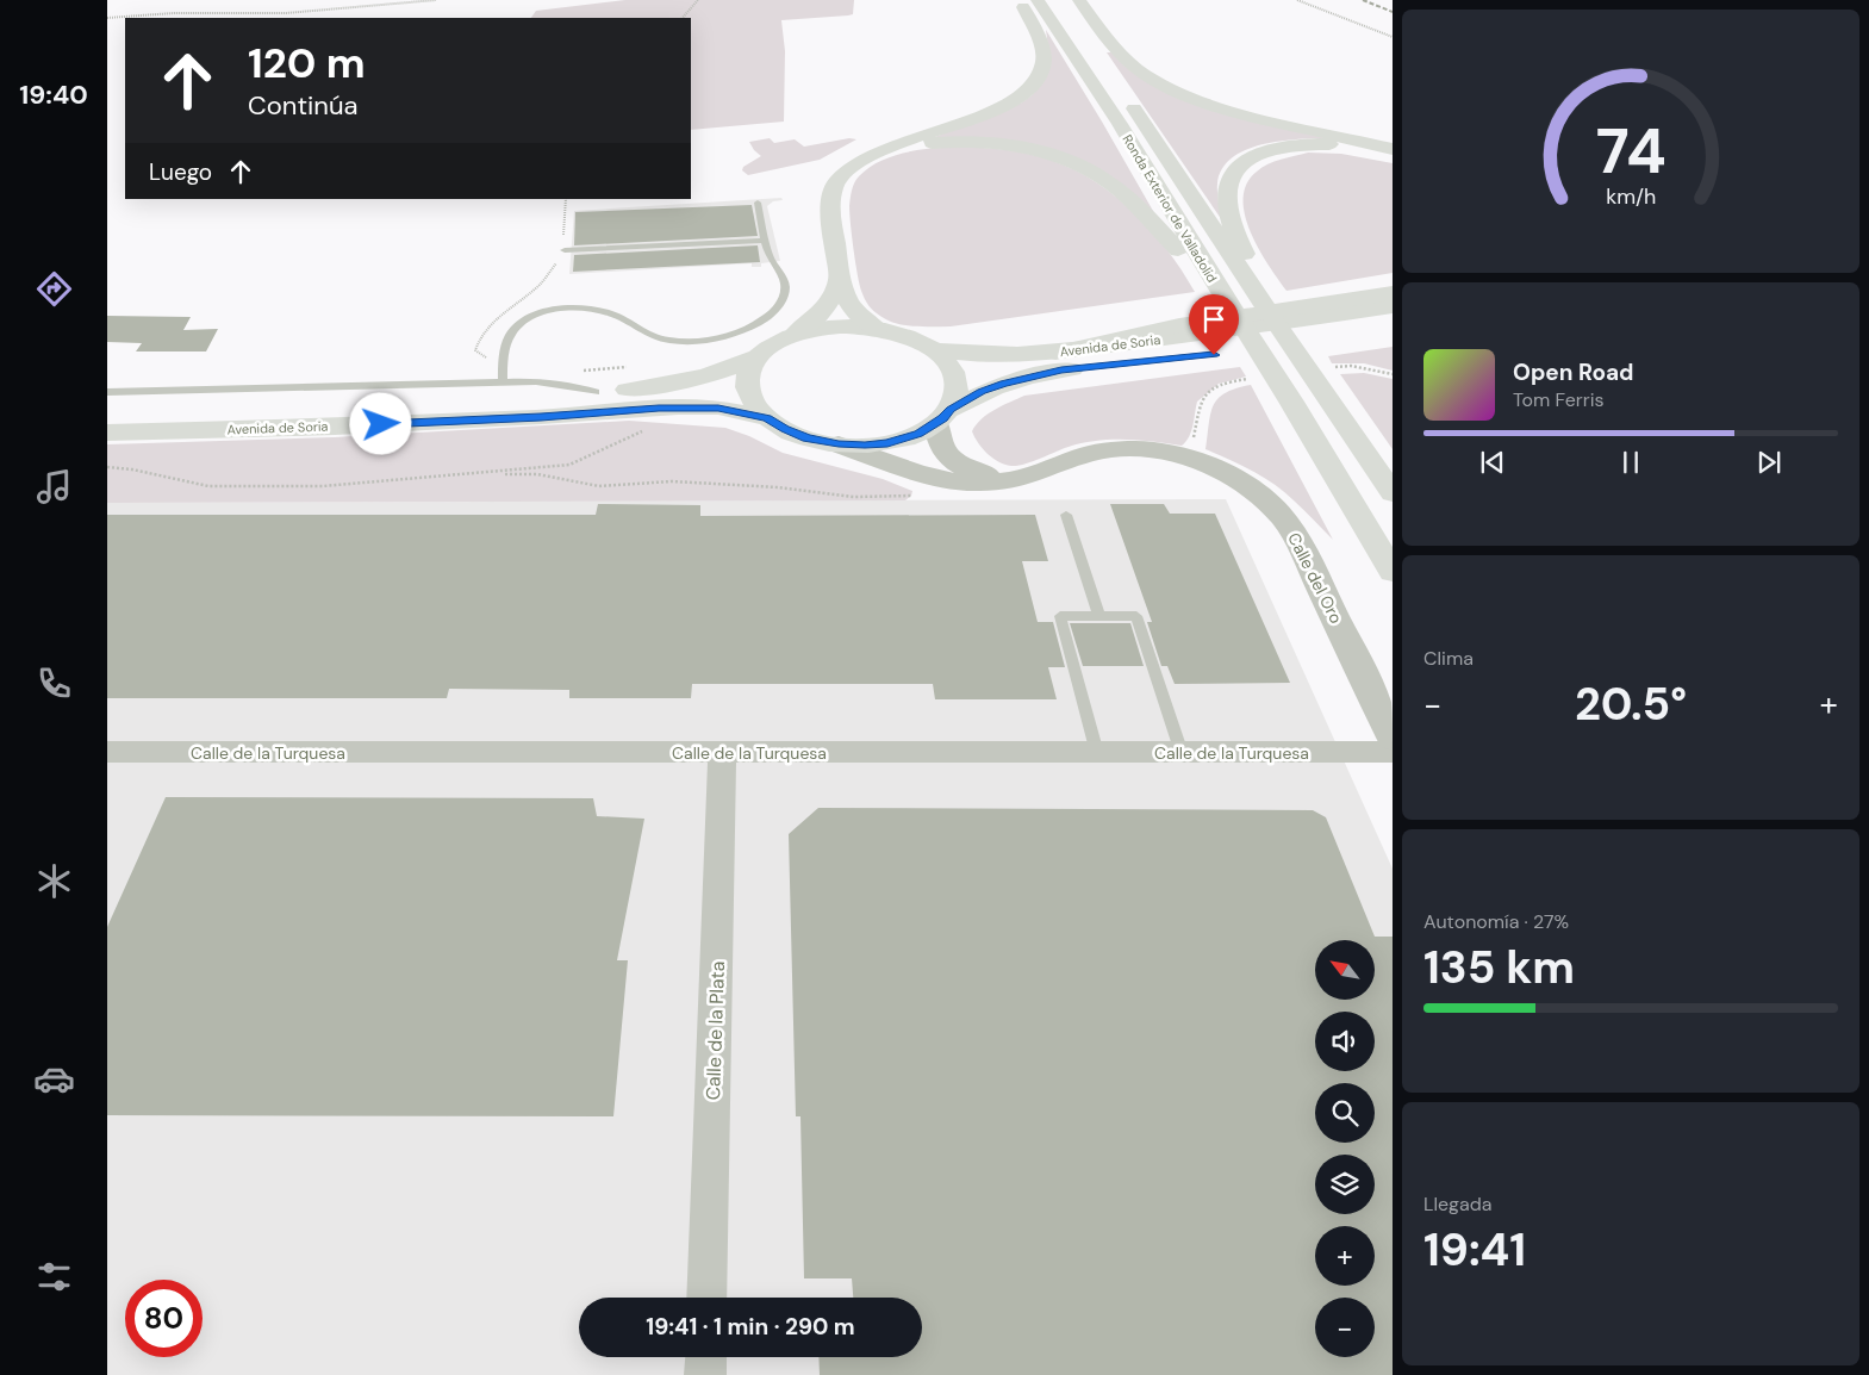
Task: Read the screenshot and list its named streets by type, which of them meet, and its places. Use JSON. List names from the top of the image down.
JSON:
{
  "streets": {
    "highway": ["Ronda Exterior de Valladolid", "Avenida de Soria"],
    "street": ["Calle del Oro", "Calle de la Turquesa", "Calle de la Plata"]
  },
  "crossings": [
    ["Avenida de Soria", "Calle del Oro"],
    ["Calle de la Turquesa", "Calle de la Plata"]
  ],
  "north": "top left",
  "page": {
    "tabs": "19:40",
    "turn": ["120 m", "Continúa"],
    "then": "Luego",
    "song": ["Open Road", "Tom Ferris"],
    "tile": [
      "Clima",
      ["Autonomía · 27%", "135 km"],
      ["Llegada", "19:41"]
    ],
    "heat": ["−", "20.5°", "+"],
    "map_buttons": ["+", "−"],
    "limit": "80",
    "trip": "19:41 · 1 min · 290 m",
    "gauge": ["74", "km/h"]
  }
}
